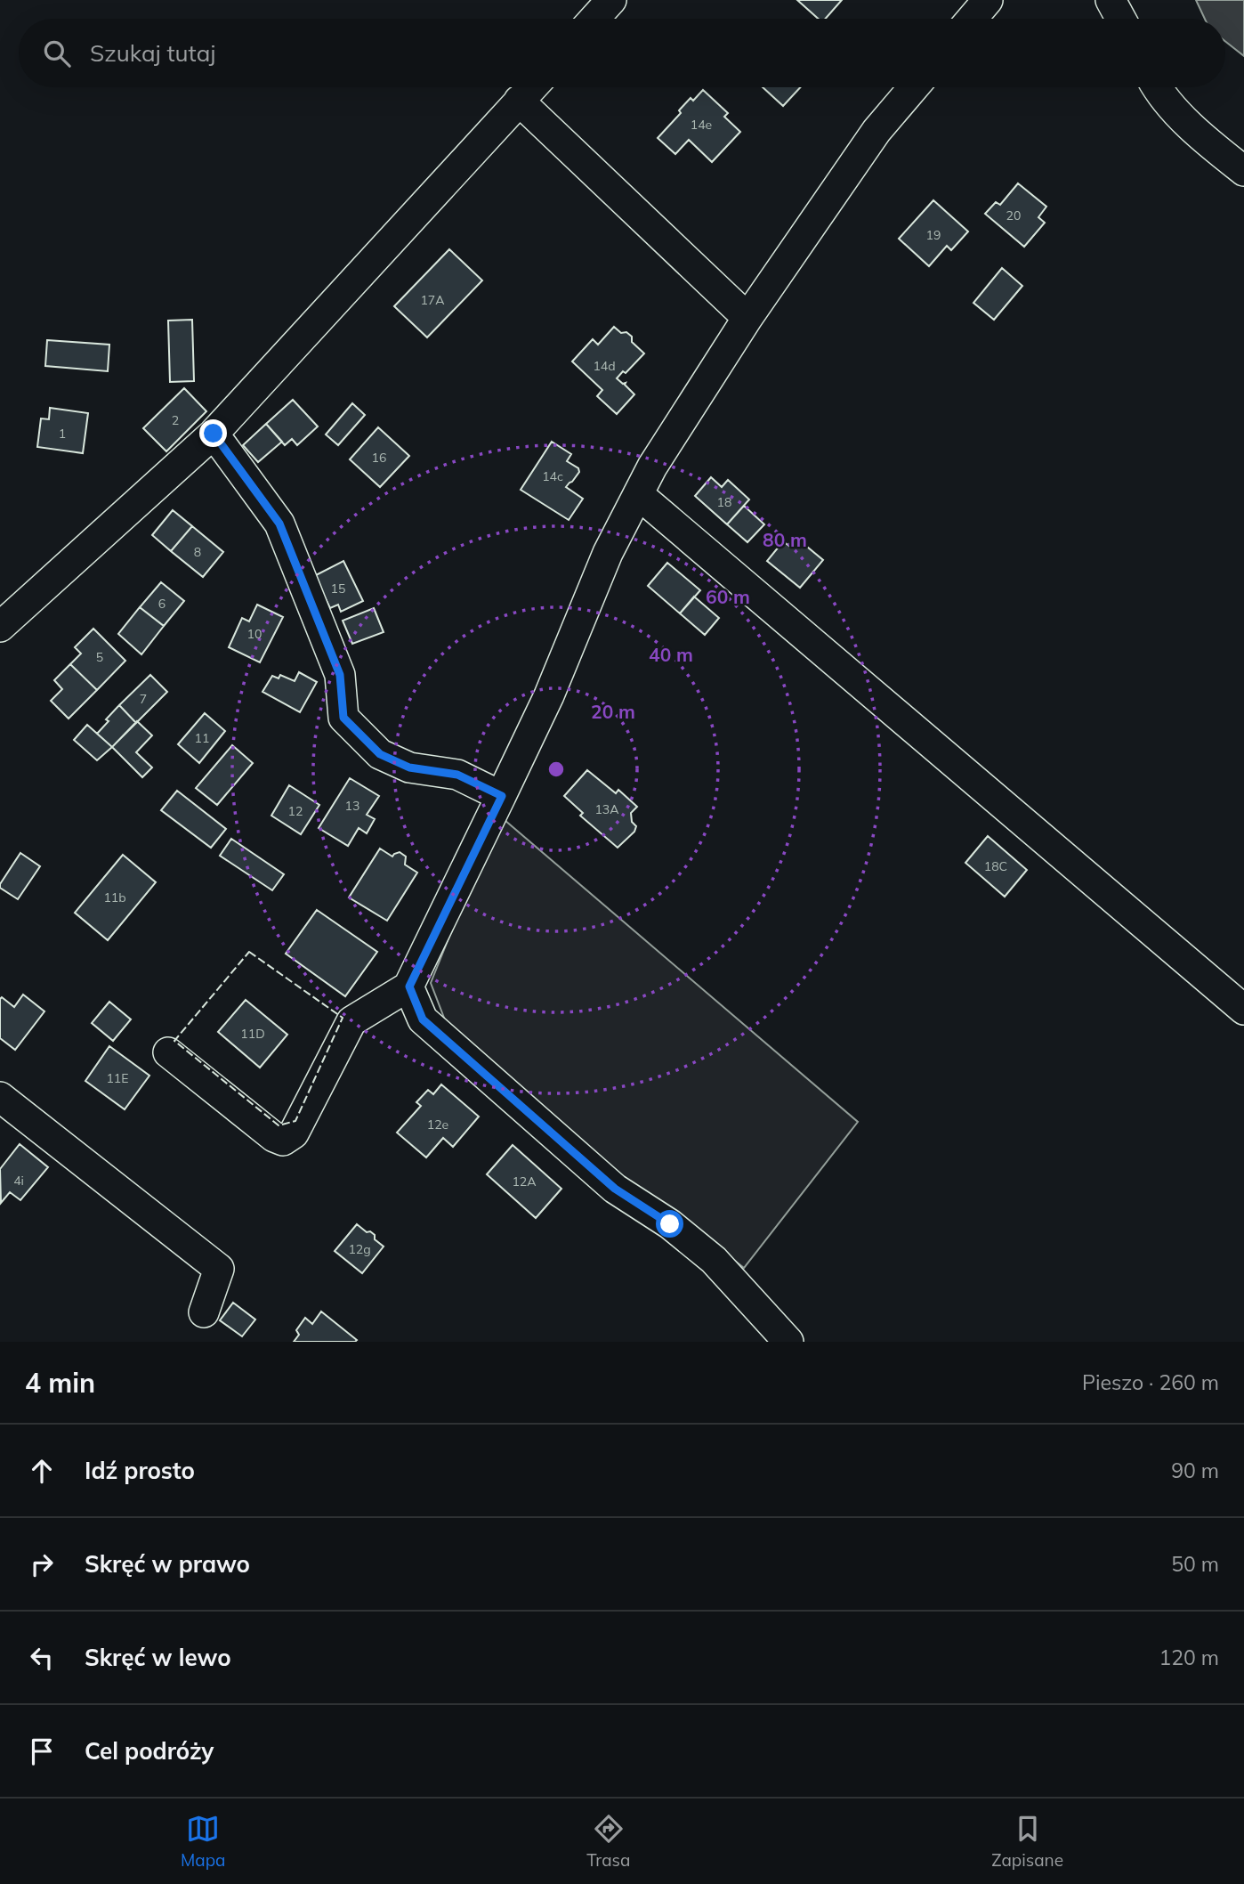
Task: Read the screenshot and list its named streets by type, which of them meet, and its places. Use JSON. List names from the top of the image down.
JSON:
{
  "house_numbers": [
    "14e",
    "20",
    "19",
    "17A",
    "14d",
    "2",
    "1",
    "16",
    "14c",
    "18",
    "8",
    "15",
    "6",
    "10",
    "5",
    "7",
    "11",
    "13",
    "13A",
    "12",
    "18C",
    "11b",
    "11D",
    "11E",
    "12e",
    "4i",
    "12A",
    "12g"
  ],
  "page": {
    "search": "Szukaj tutaj",
    "heading": ["4 min", "Pieszo · 260 m"],
    "list": [
      ["Idź prosto", "90 m"],
      ["Skręć w prawo", "50 m"],
      ["Skręć w lewo", "120 m"],
      "Cel podróży"
    ],
    "nav": ["Mapa", "Trasa", "Zapisane"]
  },
  "rings": [
    "80 m",
    "60 m",
    "40 m",
    "20 m"
  ]
}
